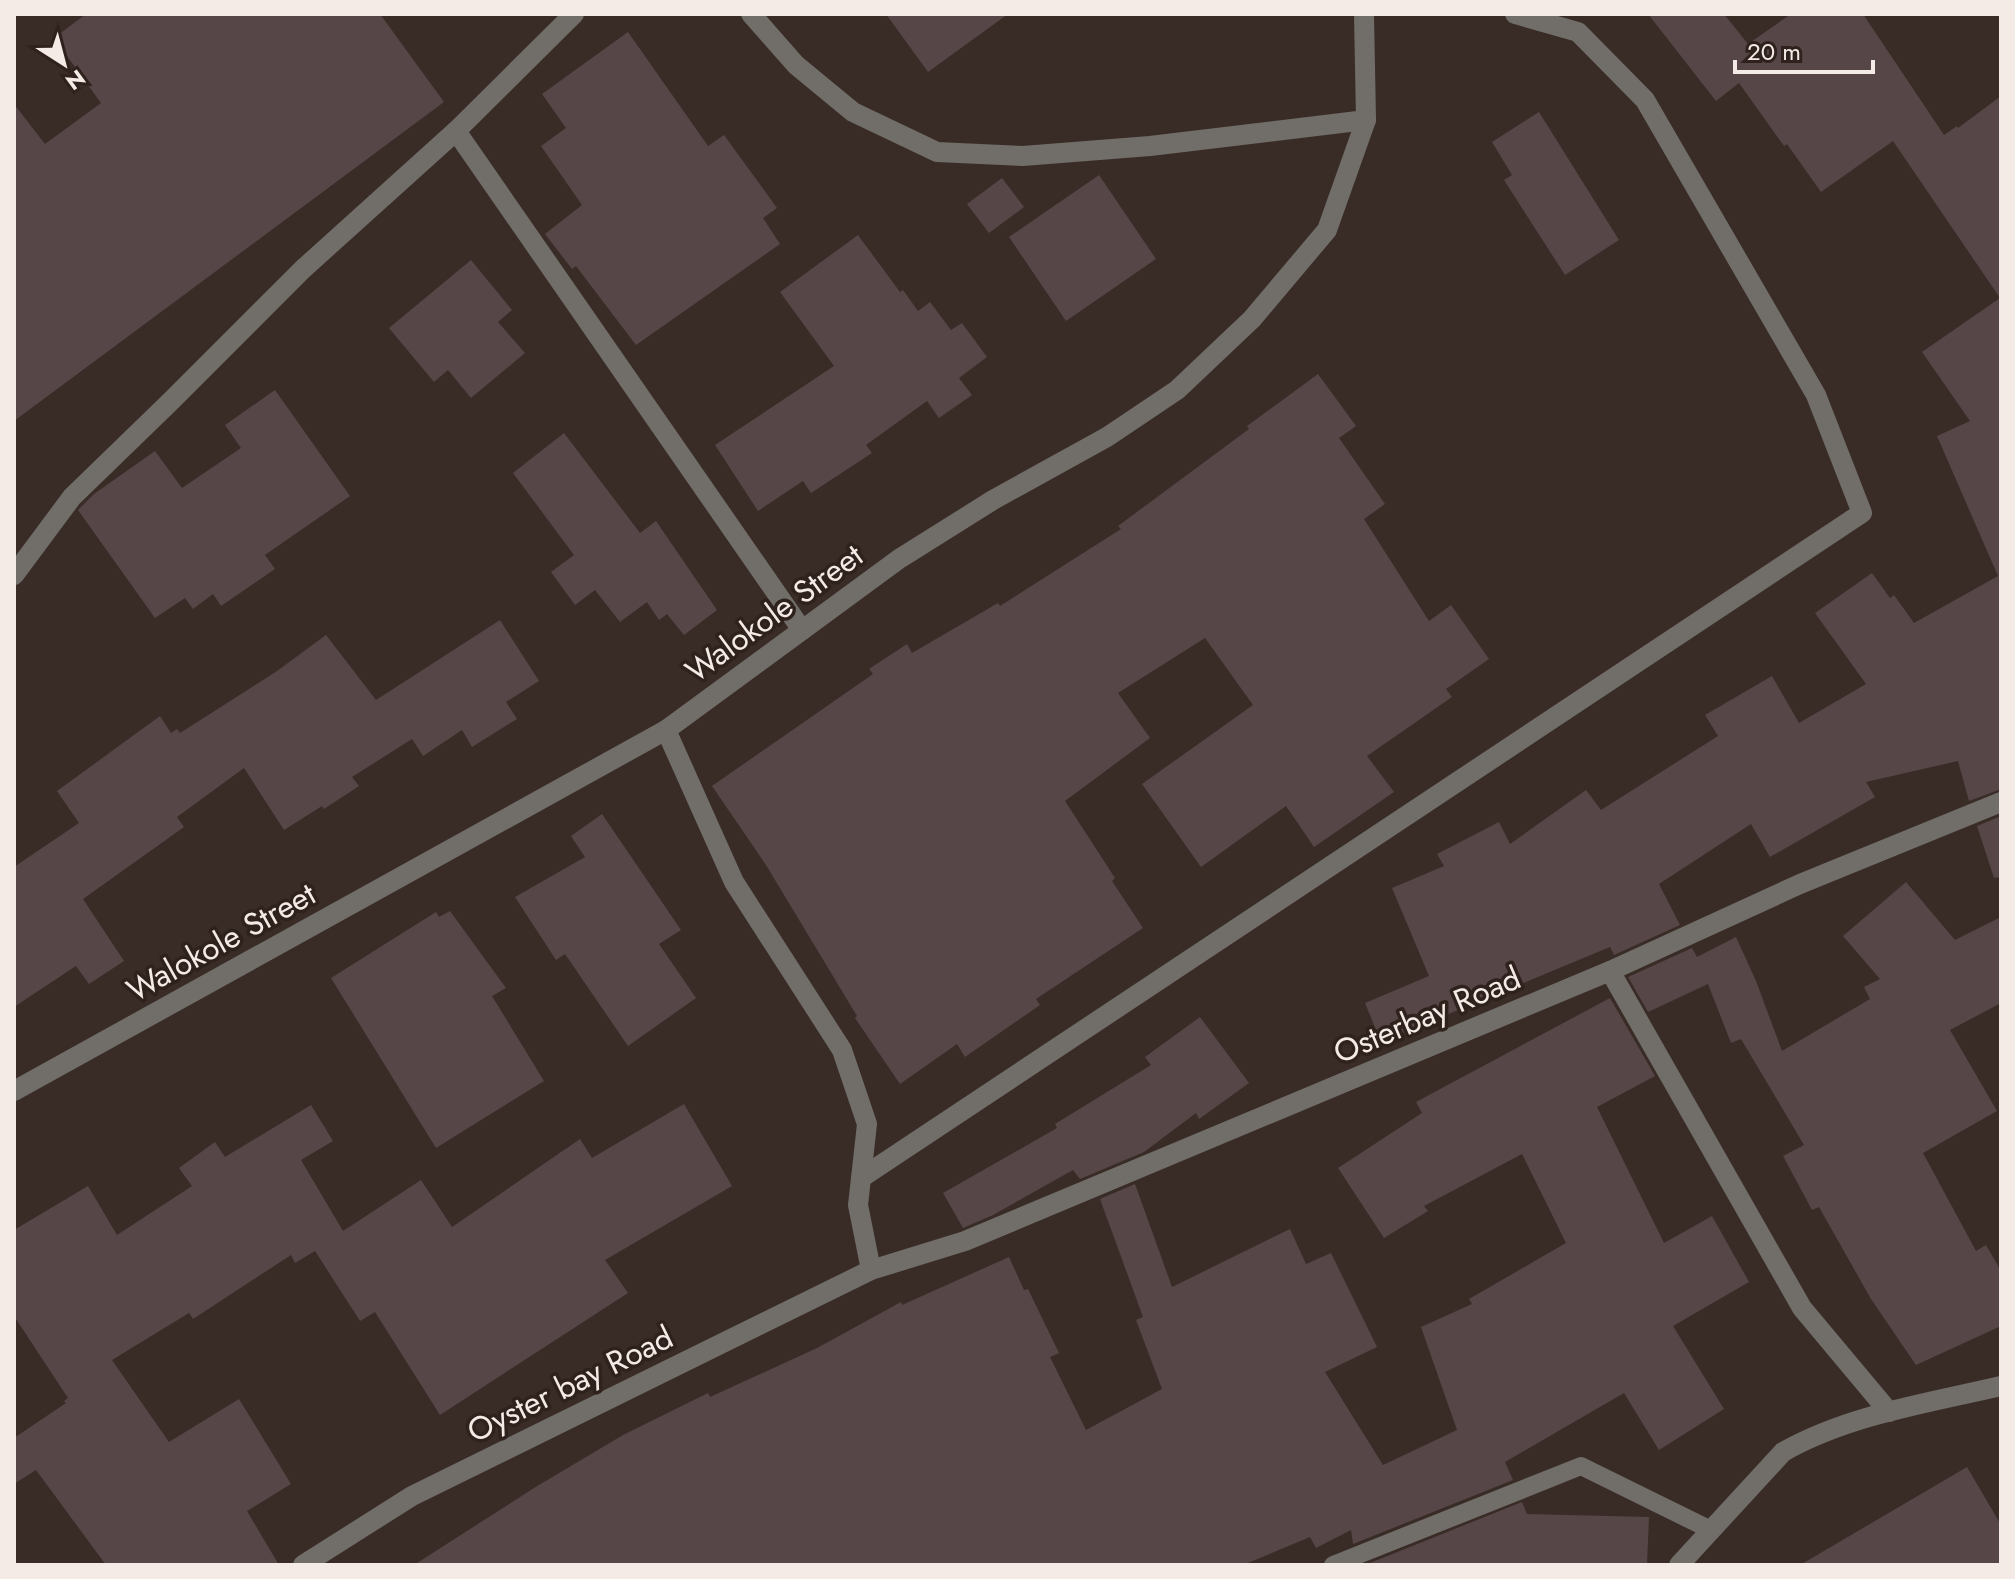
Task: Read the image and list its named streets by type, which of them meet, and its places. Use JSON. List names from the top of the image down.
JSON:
{
  "streets": {
    "street": ["Walokole Street", "Osterbay Road", "Oyster bay Road"]
  },
  "crossings": [
    ["Osterbay Road", "Oyster bay Road"]
  ],
  "scale_bar": "20 m",
  "north": "bottom right"
}
